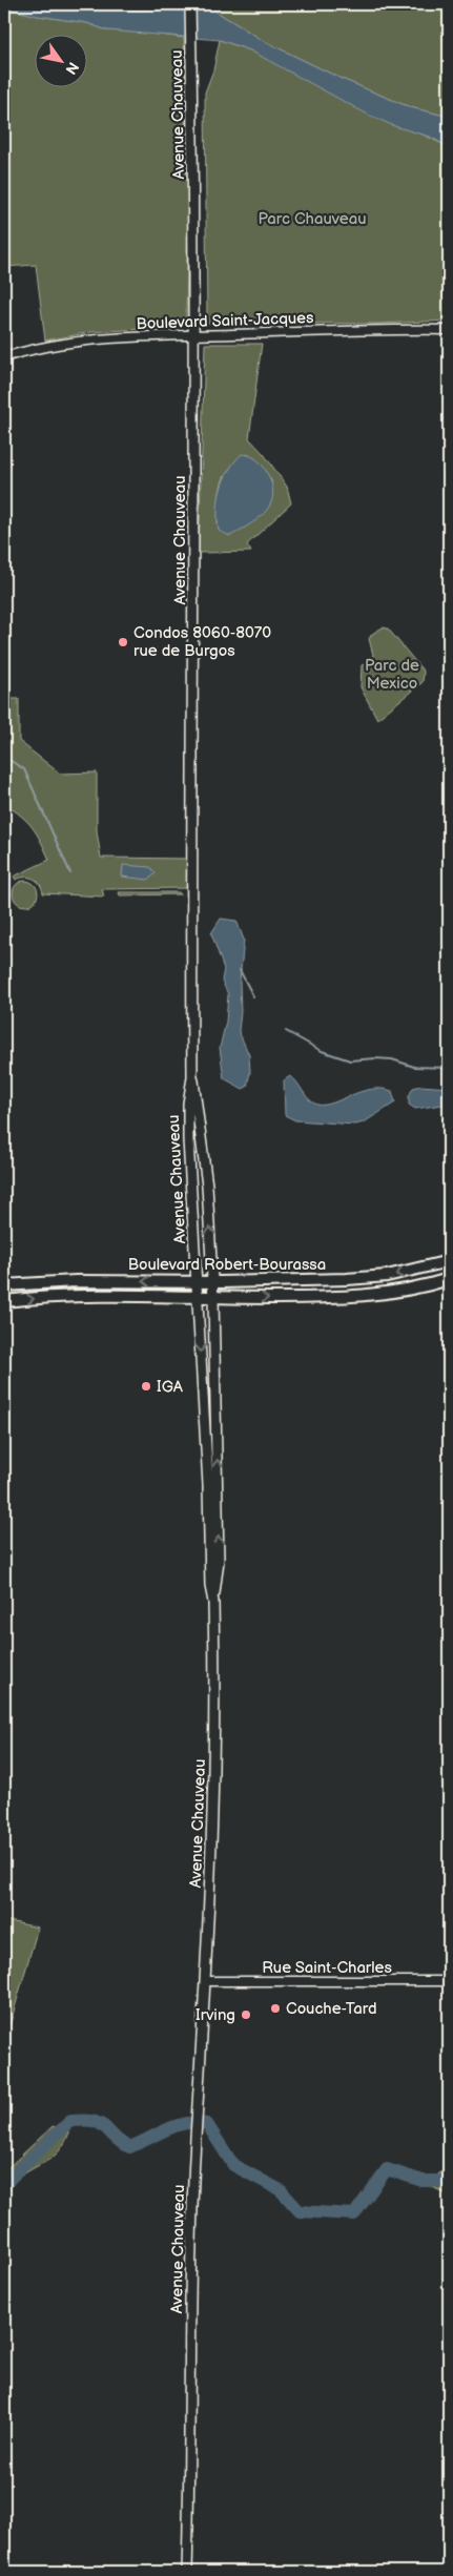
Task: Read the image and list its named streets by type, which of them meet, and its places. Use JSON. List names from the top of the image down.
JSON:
{
  "streets": {
    "highway": ["Boulevard Robert-Bourassa"],
    "main road": ["Avenue Chauveau"],
    "street": ["Boulevard Saint-Jacques", "Rue Saint-Charles"]
  },
  "crossings": [
    ["Avenue Chauveau", "Boulevard Saint-Jacques"],
    ["Avenue Chauveau", "Boulevard Robert-Bourassa"],
    ["Avenue Chauveau", "Rue Saint-Charles"]
  ],
  "parks": ["Parc Chauveau", "Parc de Mexico"],
  "places": [
    "Condos 8060-8070 rue de Burgos",
    "IGA",
    "Couche-Tard",
    "Irving"
  ],
  "north": "bottom right"
}
